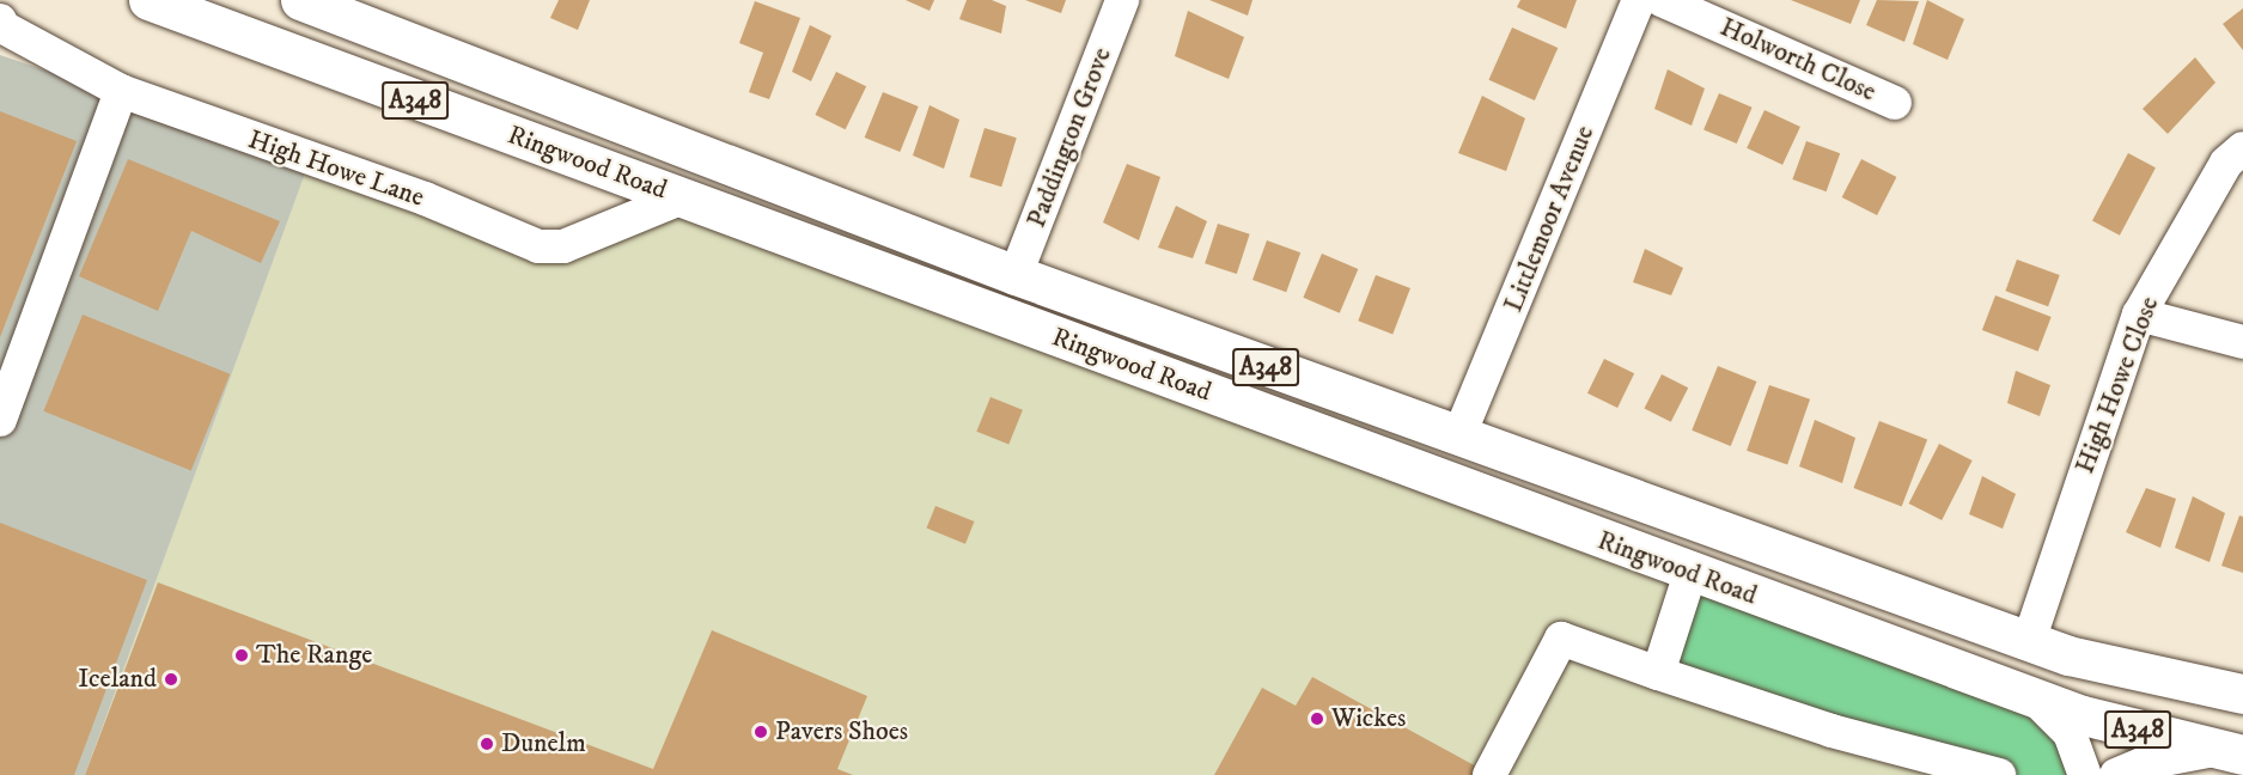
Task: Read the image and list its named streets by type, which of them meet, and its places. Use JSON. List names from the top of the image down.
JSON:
{
  "streets": {
    "highway": ["A348", "Ringwood Road"],
    "street": [
      "Holworth Close",
      "Paddington Grove",
      "High Howe Lane",
      "Littlemoor Avenue",
      "High Howe Close"
    ]
  },
  "crossings": [
    ["Paddington Grove", "Ringwood Road"],
    ["Ringwood Road", "High Howe Lane"],
    ["Ringwood Road", "Littlemoor Avenue"],
    ["Ringwood Road", "High Howe Close"]
  ],
  "places": [
    "The Range",
    "Iceland",
    "Wickes",
    "Pavers Shoes",
    "Dunelm"
  ]
}
